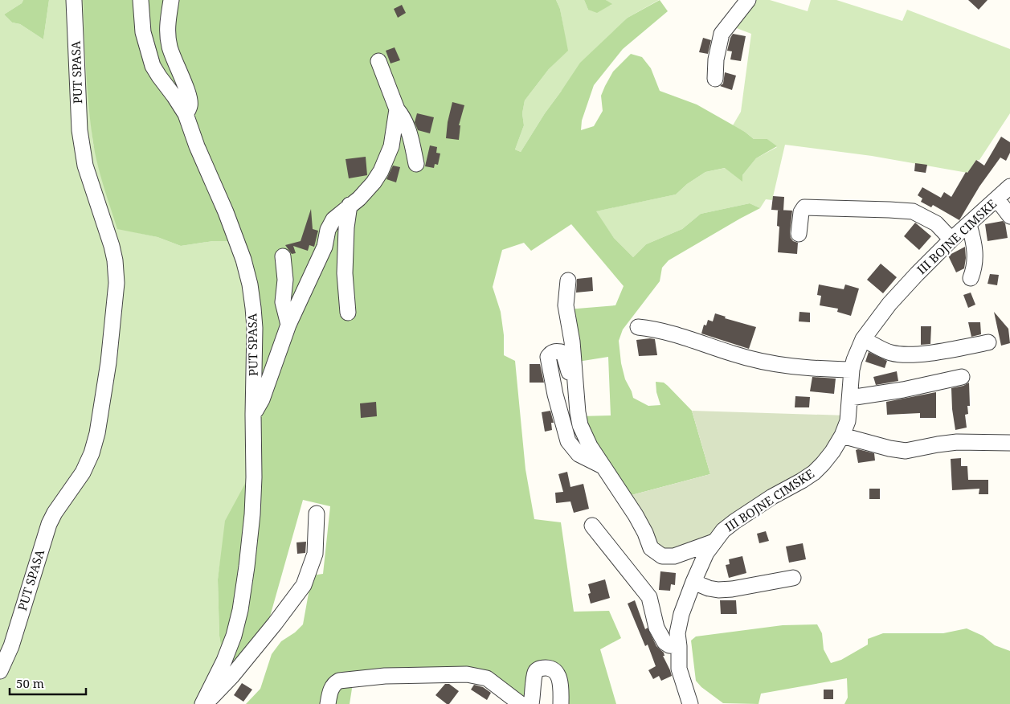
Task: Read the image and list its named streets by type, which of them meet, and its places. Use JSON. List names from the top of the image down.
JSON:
{
  "streets": {
    "street": ["PUT SPASA", "III BOJNE CIMSKE"]
  },
  "scale_bar": "50 m"
}
